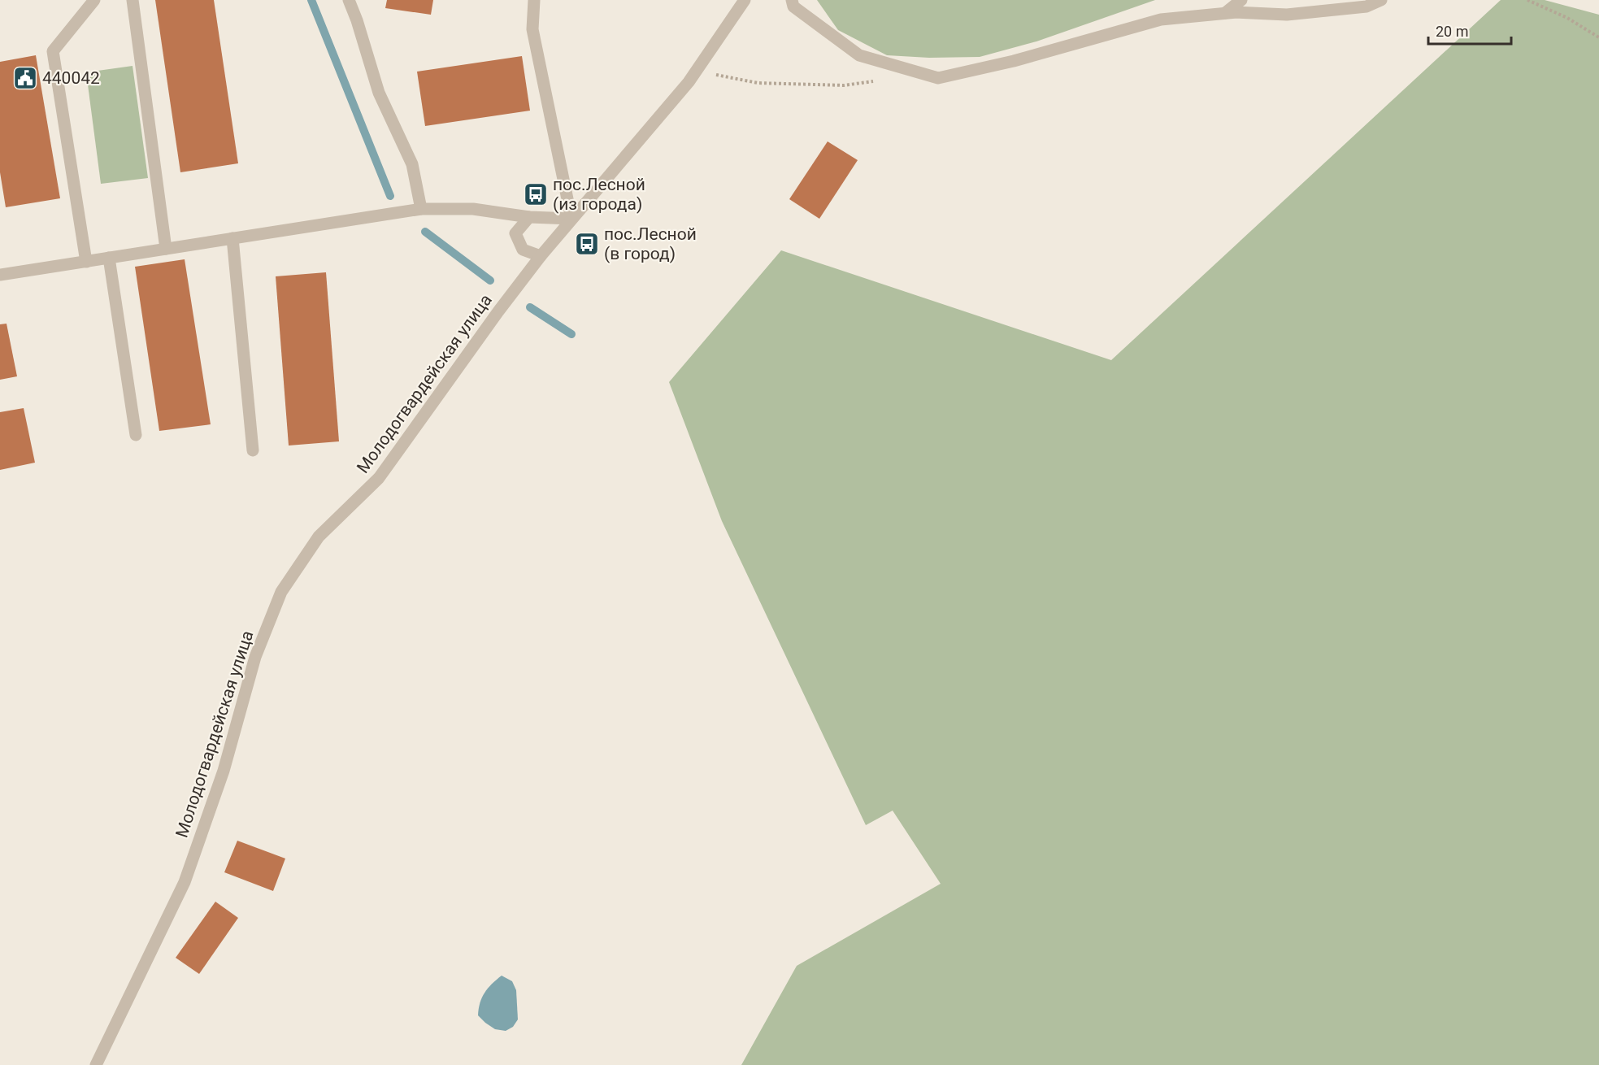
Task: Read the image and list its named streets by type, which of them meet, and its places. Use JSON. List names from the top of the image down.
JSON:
{
  "streets": {
    "street": ["Молодогвардейская улица"]
  },
  "places": {
    "public building": ["440042"],
    "bus stop": ["пос.Лесной (из города)", "пос.Лесной (в город)"]
  },
  "scale_bar": "20 m"
}
